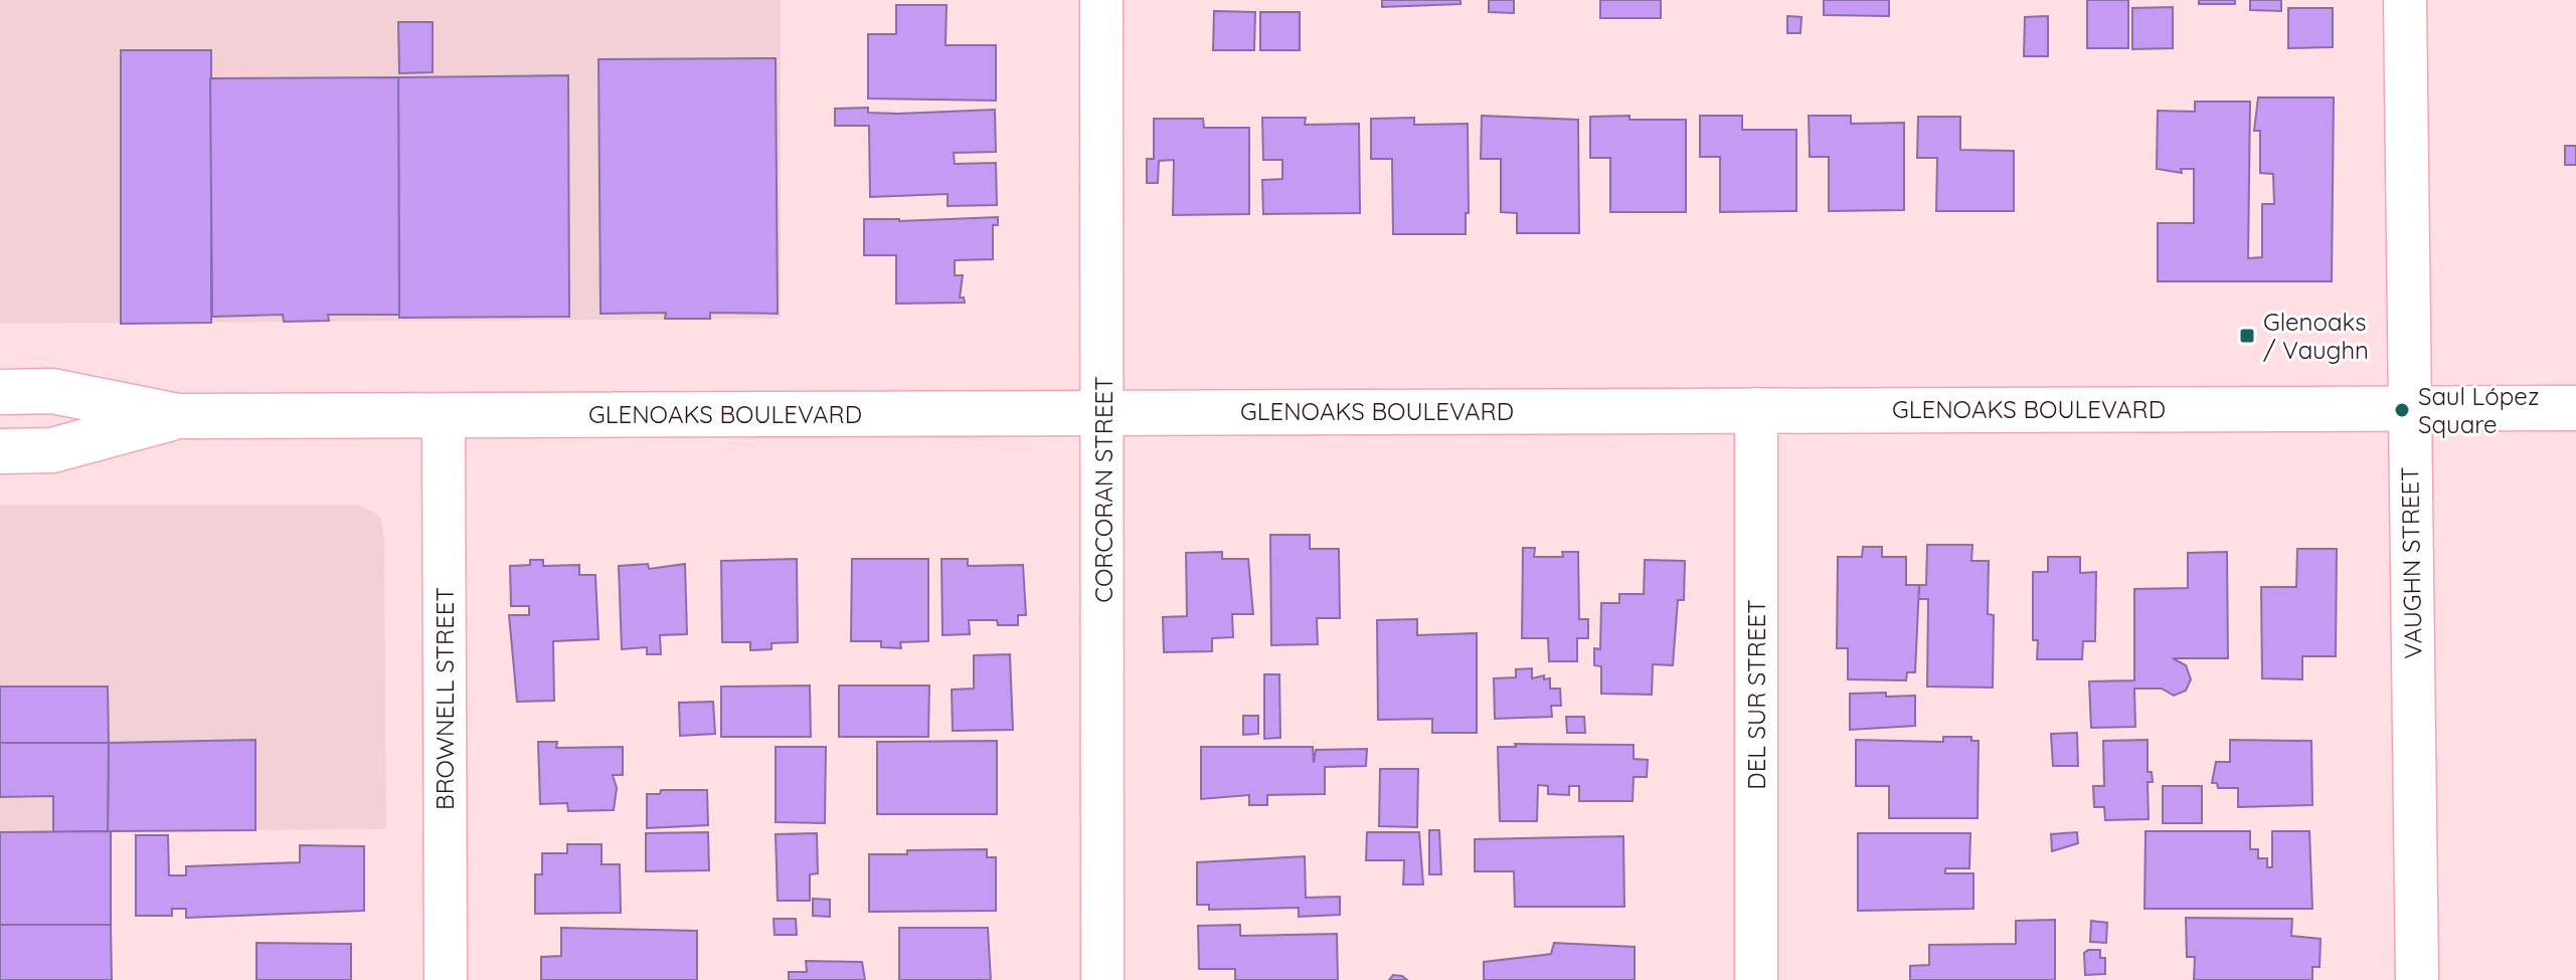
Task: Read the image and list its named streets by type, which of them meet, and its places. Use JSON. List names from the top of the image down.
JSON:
{
  "streets": {
    "main road": ["GLENOAKS BOULEVARD"],
    "street": [
      "CORCORAN STREET",
      "VAUGHN STREET",
      "DEL SUR STREET",
      "BROWNELL STREET"
    ]
  },
  "crossings": [
    ["GLENOAKS BOULEVARD", "CORCORAN STREET"],
    ["GLENOAKS BOULEVARD", "VAUGHN STREET"],
    ["GLENOAKS BOULEVARD", "DEL SUR STREET"],
    ["GLENOAKS BOULEVARD", "BROWNELL STREET"]
  ],
  "places": {
    "transit": ["Glenoaks / Vaughn"],
    "other": ["Saul López Square"]
  }
}
